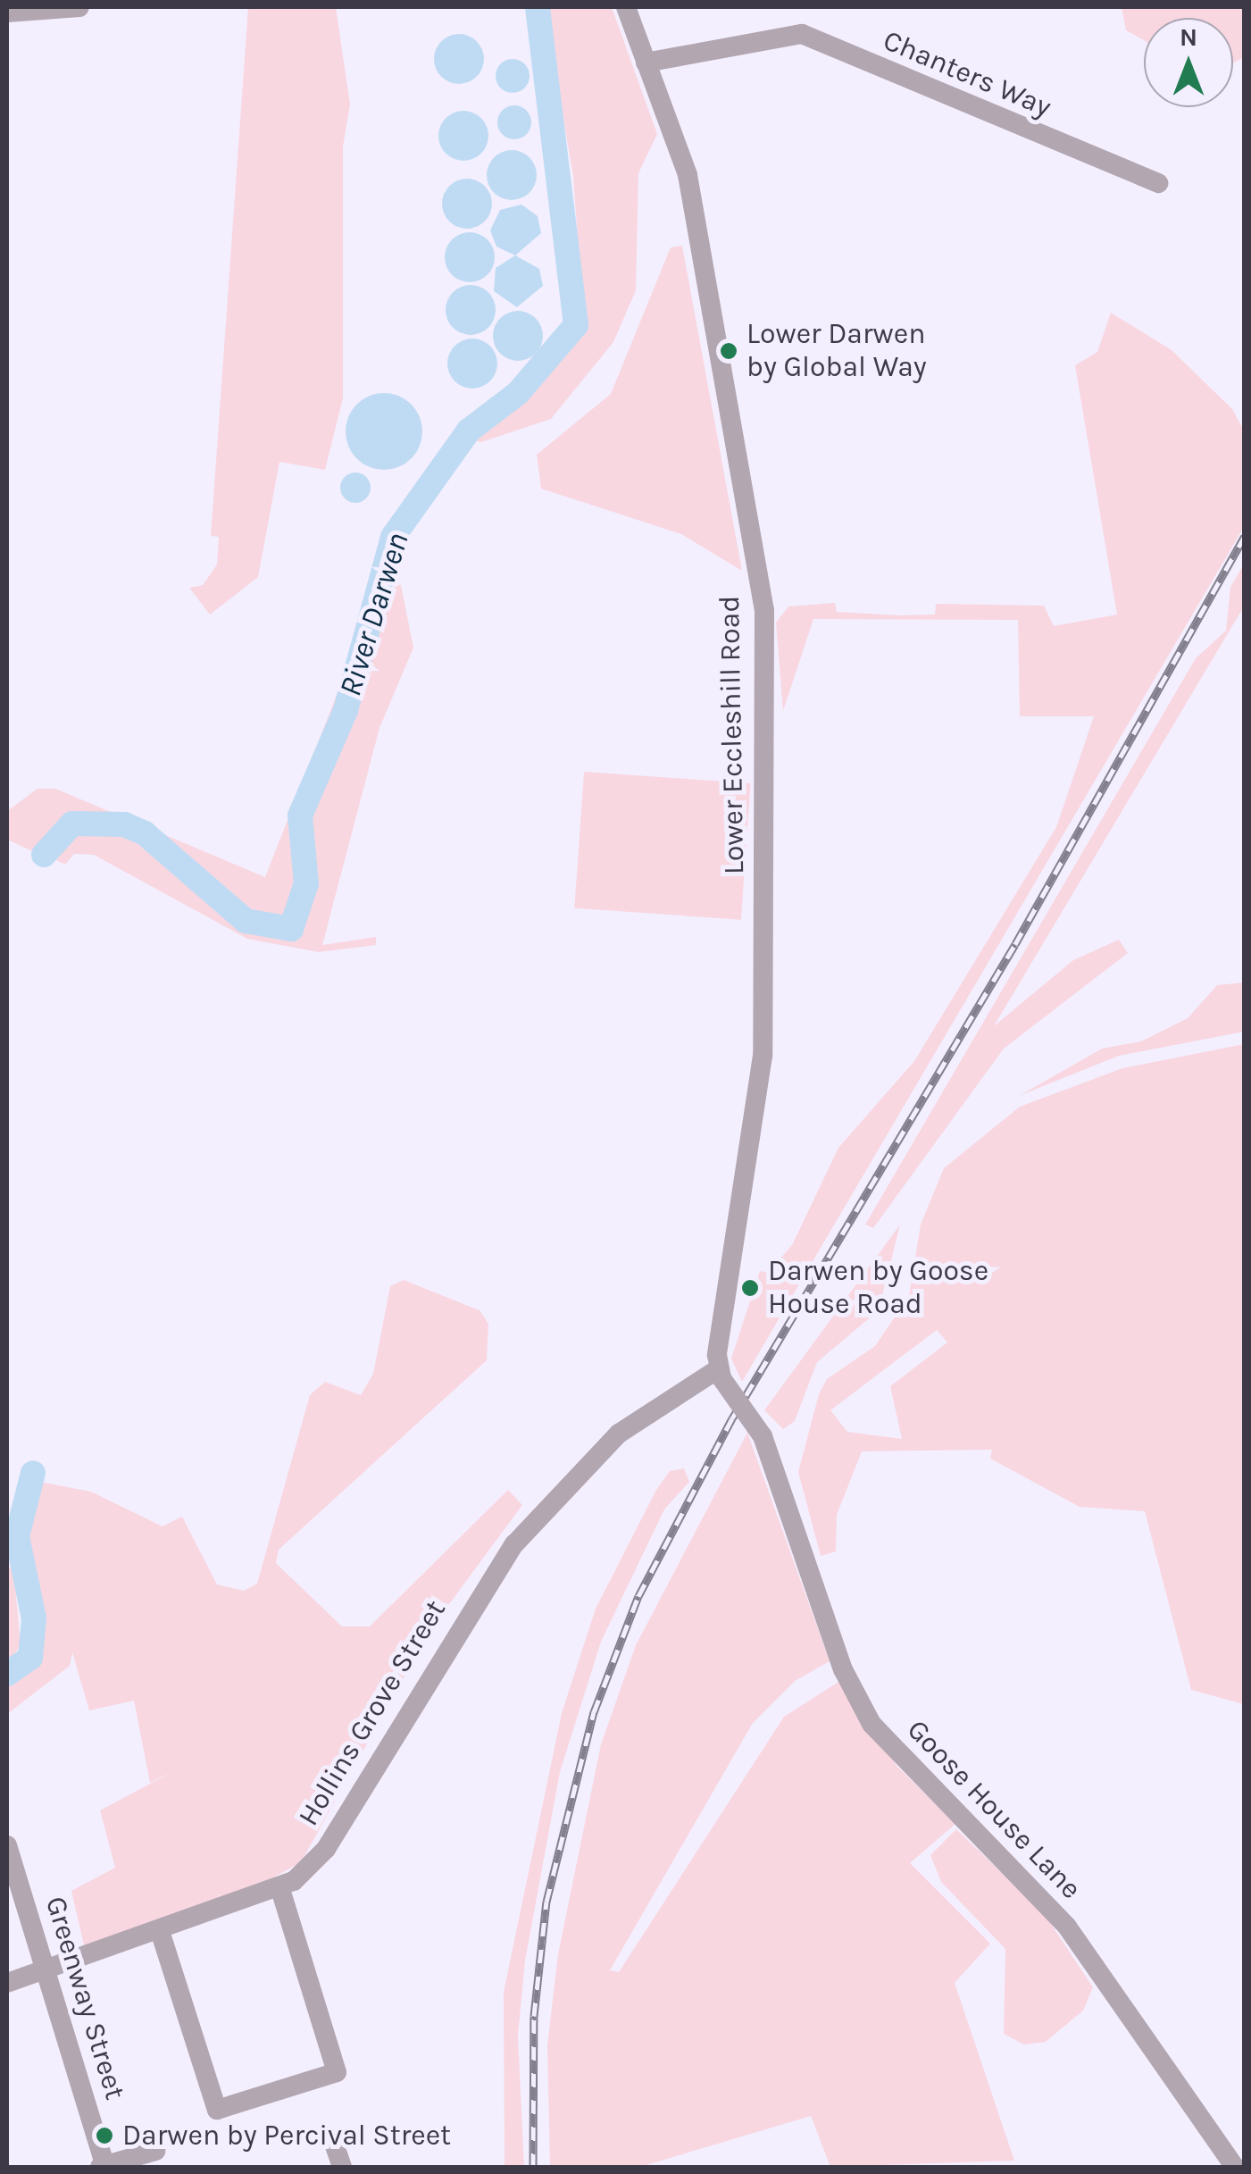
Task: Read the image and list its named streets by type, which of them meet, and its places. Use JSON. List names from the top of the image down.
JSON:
{
  "streets": {
    "street": [
      "Chanters Way",
      "Lower Eccleshill Road",
      "Hollins Grove Street",
      "Goose House Lane",
      "Greenway Street"
    ]
  },
  "crossings": [
    ["Chanters Way", "Lower Eccleshill Road"],
    ["Lower Eccleshill Road", "Hollins Grove Street"],
    ["Lower Eccleshill Road", "Goose House Lane"],
    ["Hollins Grove Street", "Goose House Lane"],
    ["Hollins Grove Street", "Greenway Street"]
  ],
  "water": ["River Darwen"],
  "places": ["Lower Darwen by Global Way", "Darwen by Goose House Road", "Darwen by Percival Street"],
  "north": "top"
}
